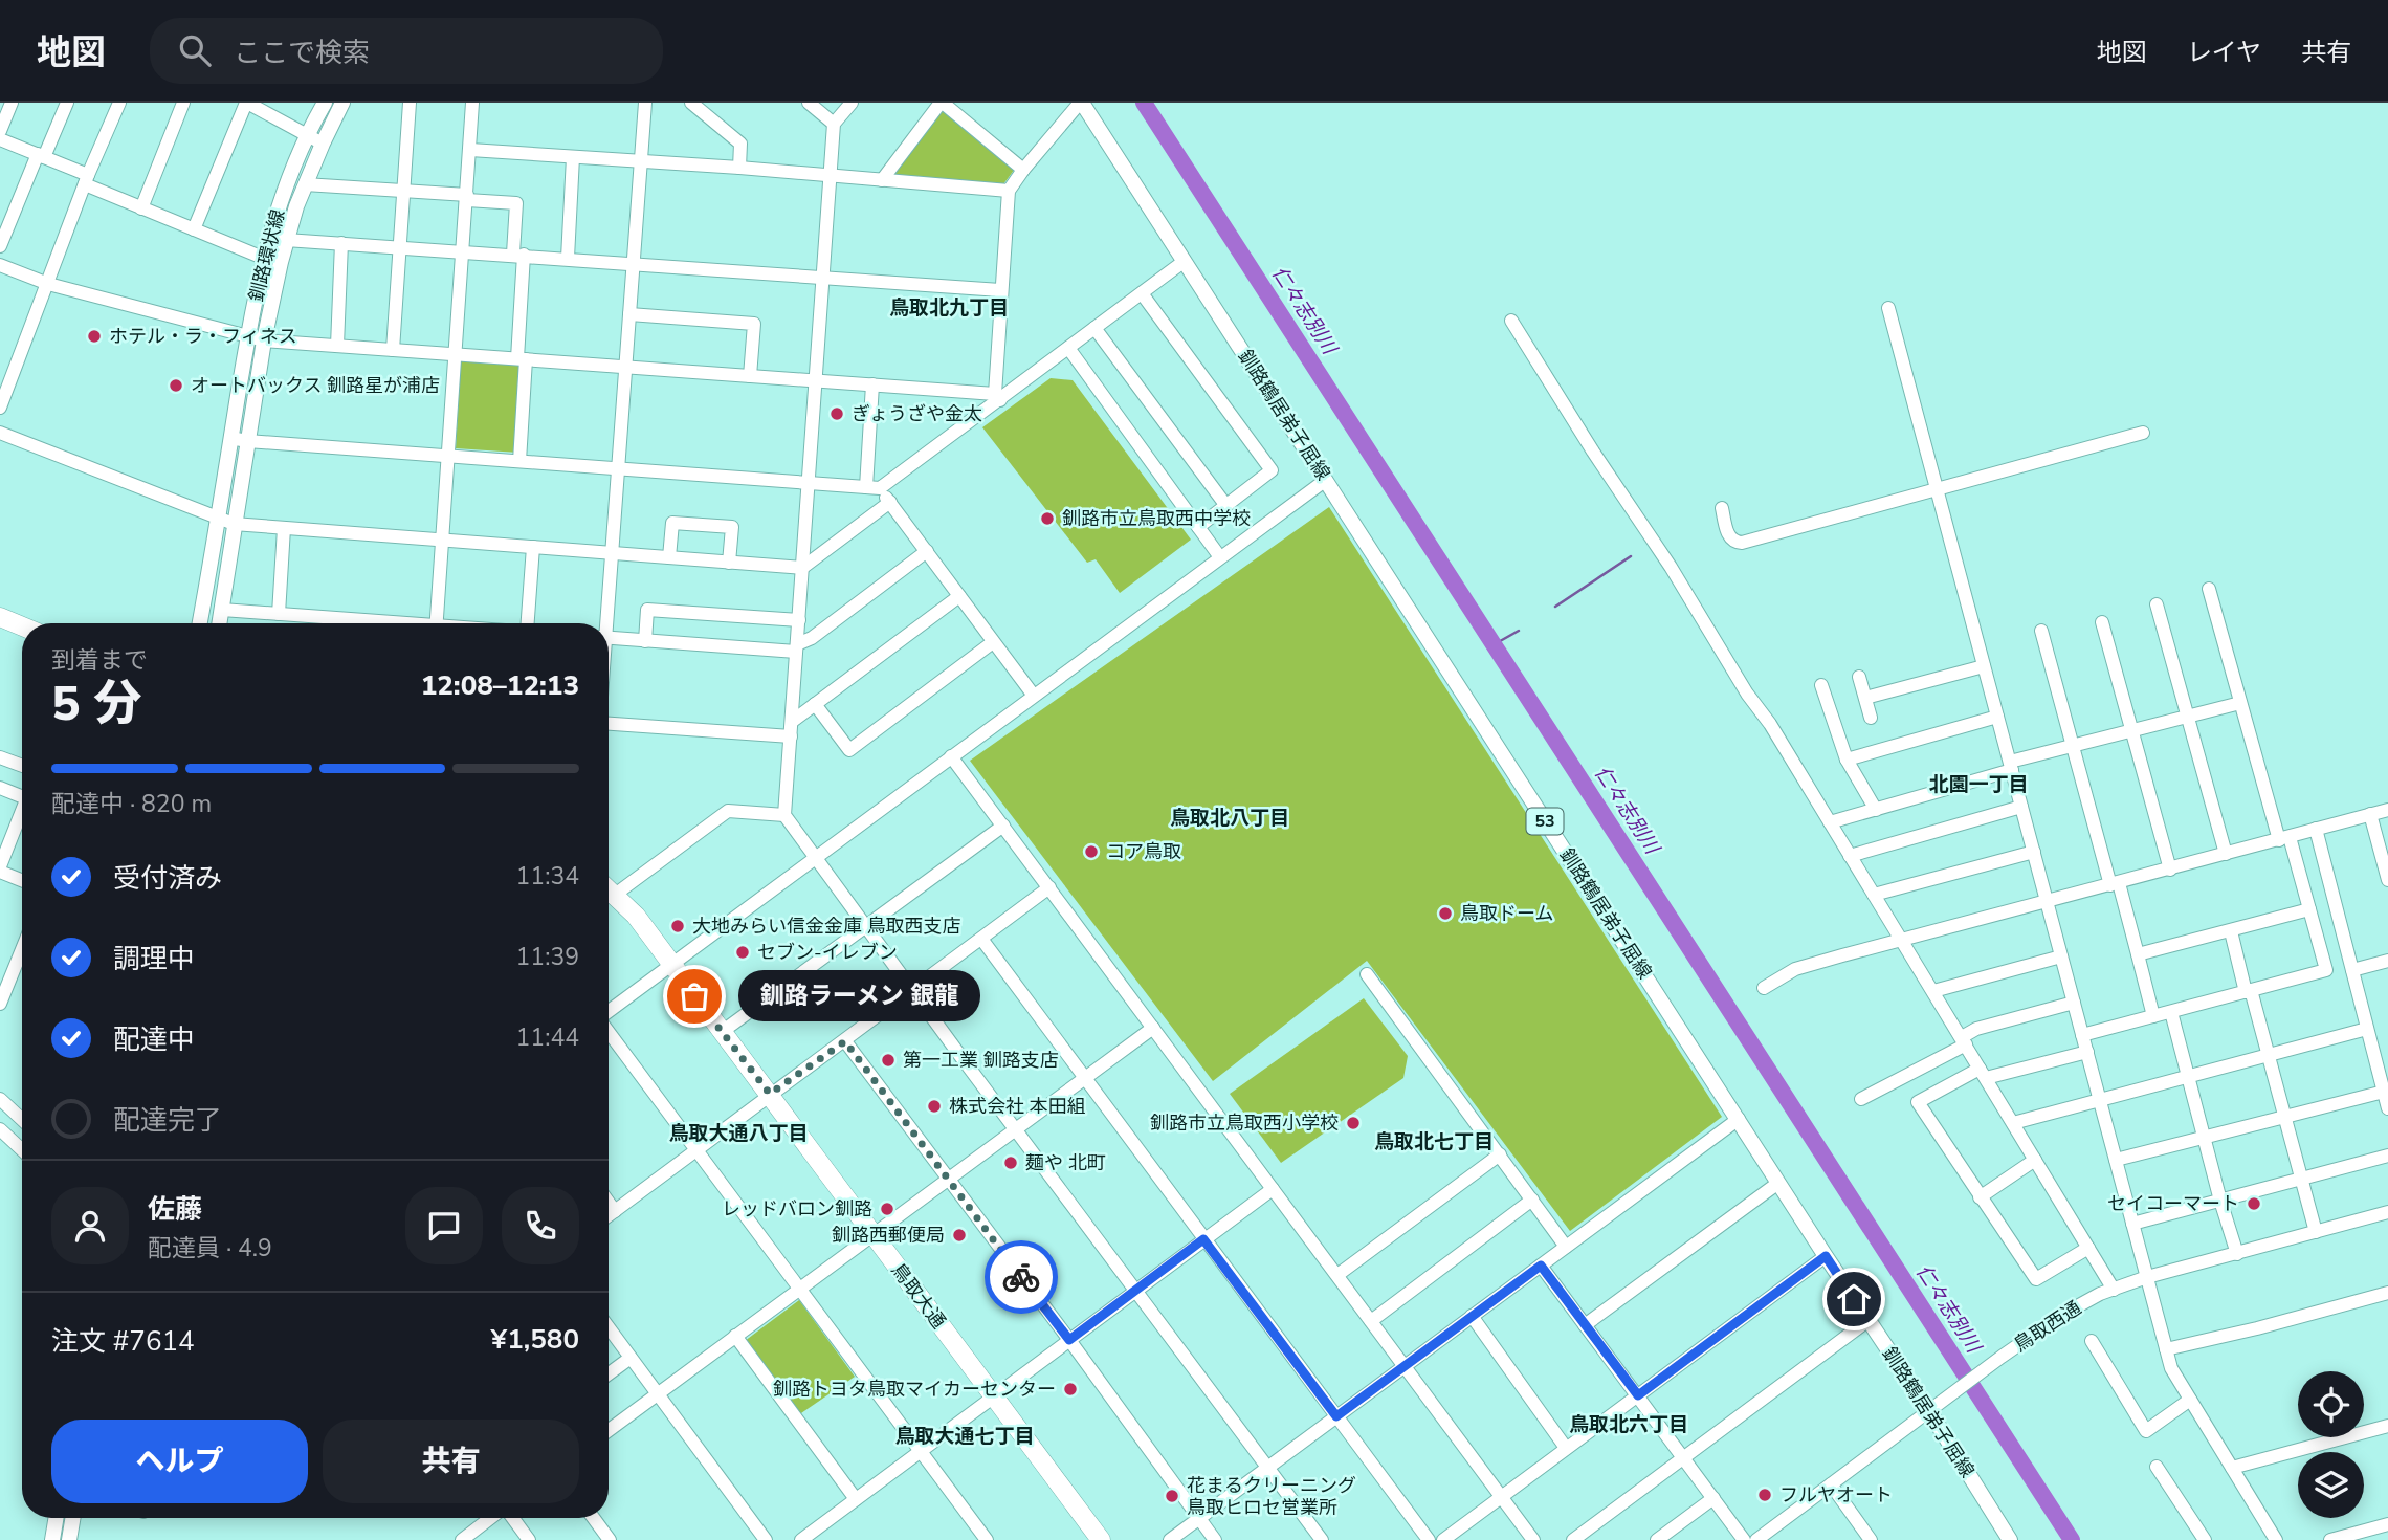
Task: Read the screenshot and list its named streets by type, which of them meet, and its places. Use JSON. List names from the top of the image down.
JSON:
{
  "streets": {
    "highway": ["鳥取大通"],
    "main road": ["釧路環状線", "釧路鶴居弟子屈線", "53"],
    "street": ["鳥取西通"]
  },
  "crossings": [
    ["釧路鶴居弟子屈線", "鳥取西通"]
  ],
  "districts": [
    "鳥取北九丁目",
    "北園一丁目",
    "鳥取北八丁目",
    "鳥取大通八丁目",
    "鳥取北七丁目",
    "鳥取北六丁目",
    "鳥取大通七丁目"
  ],
  "water": ["仁々志別川"],
  "places": [
    "ホテル・ラ・フィネス",
    "オートバックス 釧路星が浦店",
    "ぎょうざや金太",
    "釧路市立鳥取西中学校",
    "コア鳥取",
    "鳥取ドーム",
    "大地みらい信金金庫 鳥取西支店",
    "セブン-イレブン",
    "釧路ラーメン 銀龍",
    "第一工業 釧路支店",
    "株式会社 本田組",
    "釧路市立鳥取西小学校",
    "麺や 北町",
    "セイコーマート",
    "レッドバロン釧路",
    "釧路西郵便局",
    "釧路トヨタ鳥取マイカーセンター",
    "フルヤオート",
    "花まるクリーニング 鳥取ヒロセ営業所"
  ],
  "page": {
    "header": "地図",
    "search": "ここで検索",
    "nav": ["地図", "レイヤ", "共有"],
    "heading": ["5 分", "到着まで", "12:08–12:13"],
    "panel": [
      "佐藤",
      "配達員 · 4.9",
      "注文 #7614",
      "¥1,580"
    ],
    "bar": "配達中 · 820 m",
    "list": [
      ["受付済み", "11:34"],
      ["調理中", "11:39"],
      ["配達中", "11:44"],
      "配達完了"
    ],
    "bubble": "釧路ラーメン 銀龍",
    "buttons": ["ヘルプ", "共有"]
  }
}
